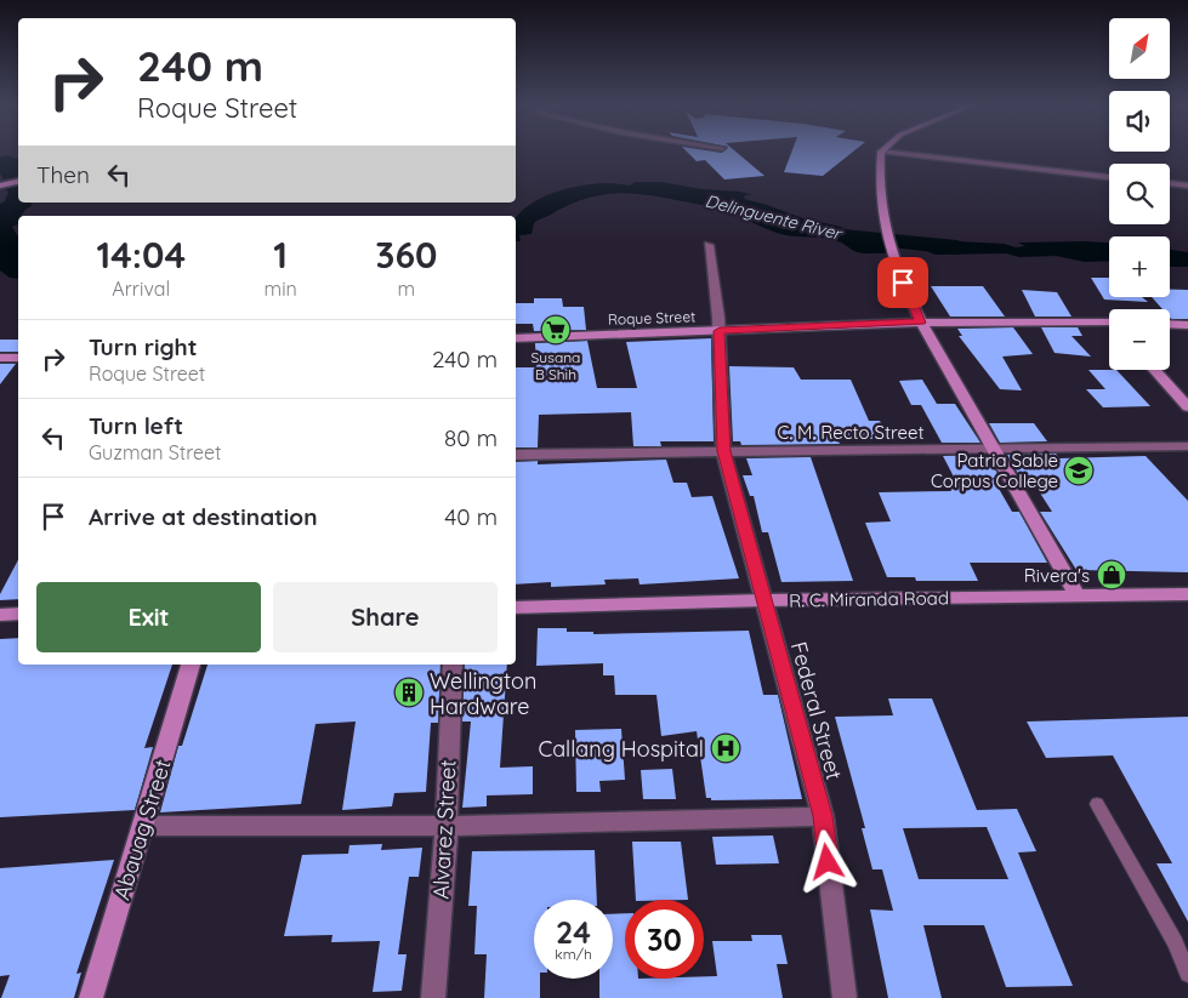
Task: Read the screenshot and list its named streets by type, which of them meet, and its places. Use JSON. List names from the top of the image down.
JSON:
{
  "streets": {
    "street": [
      "Roque Street",
      "C. M. Recto Street",
      "R. C. Miranda Road",
      "Federal Street",
      "Abauag Street",
      "Alvarez Street"
    ]
  },
  "crossings": [
    ["Roque Street", "Federal Street"],
    ["C. M. Recto Street", "Federal Street"],
    ["R. C. Miranda Road", "Federal Street"]
  ],
  "water": ["Delinguente River"],
  "places": {
    "supermarket": ["Susana B Shih"],
    "school or university": ["Patria Sable Corpus College"],
    "shop": ["Rivera's"],
    "building": ["Wellington Hardware"],
    "hospital": ["Callang Hospital"]
  },
  "north": "top right",
  "page": {
    "map_buttons": ["+", "−"],
    "turn": ["240 m", "Roque Street"],
    "then": "Then",
    "eta": [
      "14:04",
      "Arrival",
      "1",
      "min",
      "360",
      "m"
    ],
    "list": [
      {
        "name": "Turn right",
        "note": "Roque Street",
        "value": "240 m"
      },
      {
        "name": "Turn left",
        "note": "Guzman Street",
        "value": "80 m"
      },
      {
        "name": "Arrive at destination",
        "value": "40 m"
      }
    ],
    "buttons": ["Exit", "Share"],
    "speed": "24 km/h",
    "limit": "30"
  }
}
